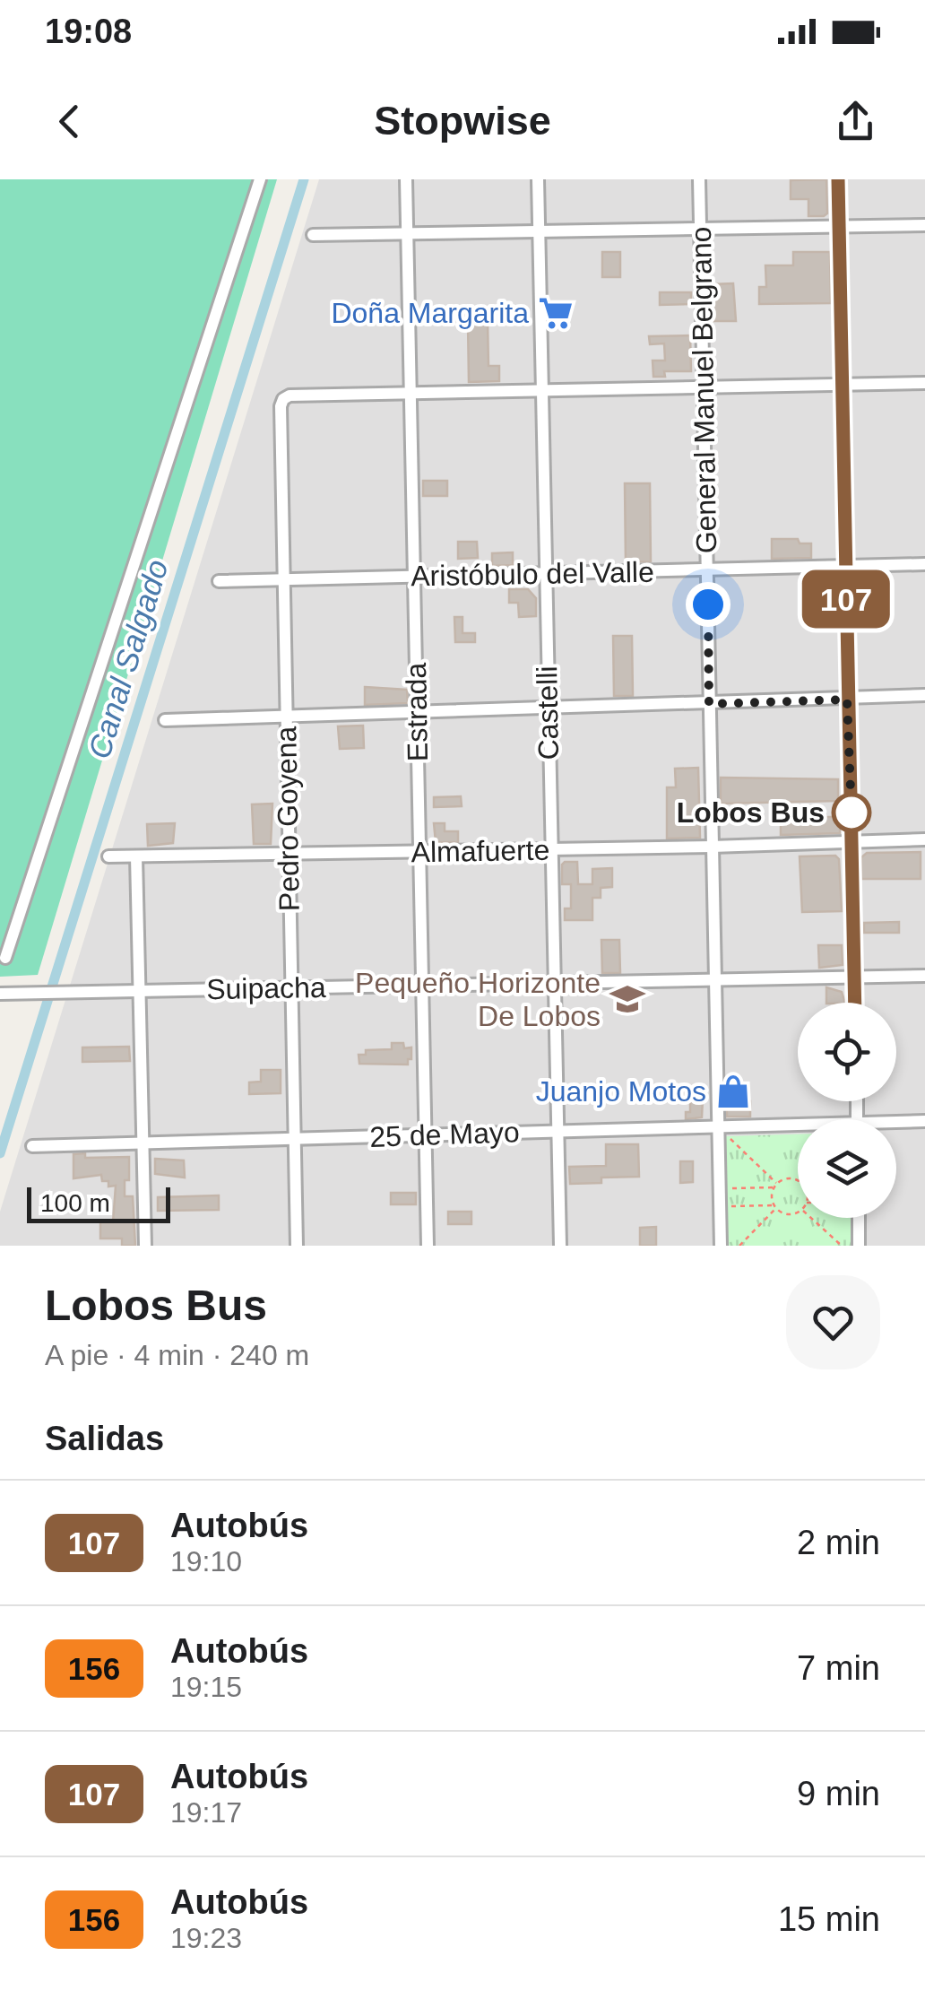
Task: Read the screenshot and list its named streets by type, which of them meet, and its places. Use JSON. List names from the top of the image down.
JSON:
{
  "streets": {
    "street": [
      "General Manuel Belgrano",
      "Aristóbulo del Valle",
      "Estrada",
      "Castelli",
      "Pedro Goyena",
      "Almafuerte",
      "Suipacha",
      "25 de Mayo"
    ]
  },
  "crossings": [
    ["General Manuel Belgrano", "Aristóbulo del Valle"],
    ["General Manuel Belgrano", "Almafuerte"],
    ["General Manuel Belgrano", "Suipacha"],
    ["General Manuel Belgrano", "25 de Mayo"],
    ["Aristóbulo del Valle", "Estrada"],
    ["Aristóbulo del Valle", "Castelli"],
    ["Aristóbulo del Valle", "Pedro Goyena"],
    ["Estrada", "Pedro Goyena"],
    ["Estrada", "Almafuerte"],
    ["Estrada", "Suipacha"],
    ["Estrada", "25 de Mayo"],
    ["Castelli", "Almafuerte"],
    ["Castelli", "Suipacha"],
    ["Castelli", "25 de Mayo"],
    ["Pedro Goyena", "Almafuerte"],
    ["Pedro Goyena", "Suipacha"],
    ["Pedro Goyena", "25 de Mayo"]
  ],
  "water": ["Canal Salgado"],
  "places": {
    "supermarket": ["Doña Margarita"],
    "other": ["Lobos Bus"],
    "school or university": ["Pequeño Horizonte De Lobos"],
    "shop": ["Juanjo Motos"]
  },
  "lines": ["bus line 107"],
  "scale_bar": "100 m",
  "page": {
    "status": "19:08",
    "header": "Stopwise",
    "on_map": "107",
    "scale": "100 m",
    "heading": [
      ["Lobos Bus", "A pie · 4 min · 240 m"],
      "Salidas"
    ],
    "list": [
      {
        "mark": "107",
        "name": "Autobús",
        "note": "19:10",
        "value": "2 min"
      },
      {
        "mark": "156",
        "name": "Autobús",
        "note": "19:15",
        "value": "7 min"
      },
      {
        "mark": "107",
        "name": "Autobús",
        "note": "19:17",
        "value": "9 min"
      },
      {
        "mark": "156",
        "name": "Autobús",
        "note": "19:23",
        "value": "15 min"
      }
    ]
  }
}
